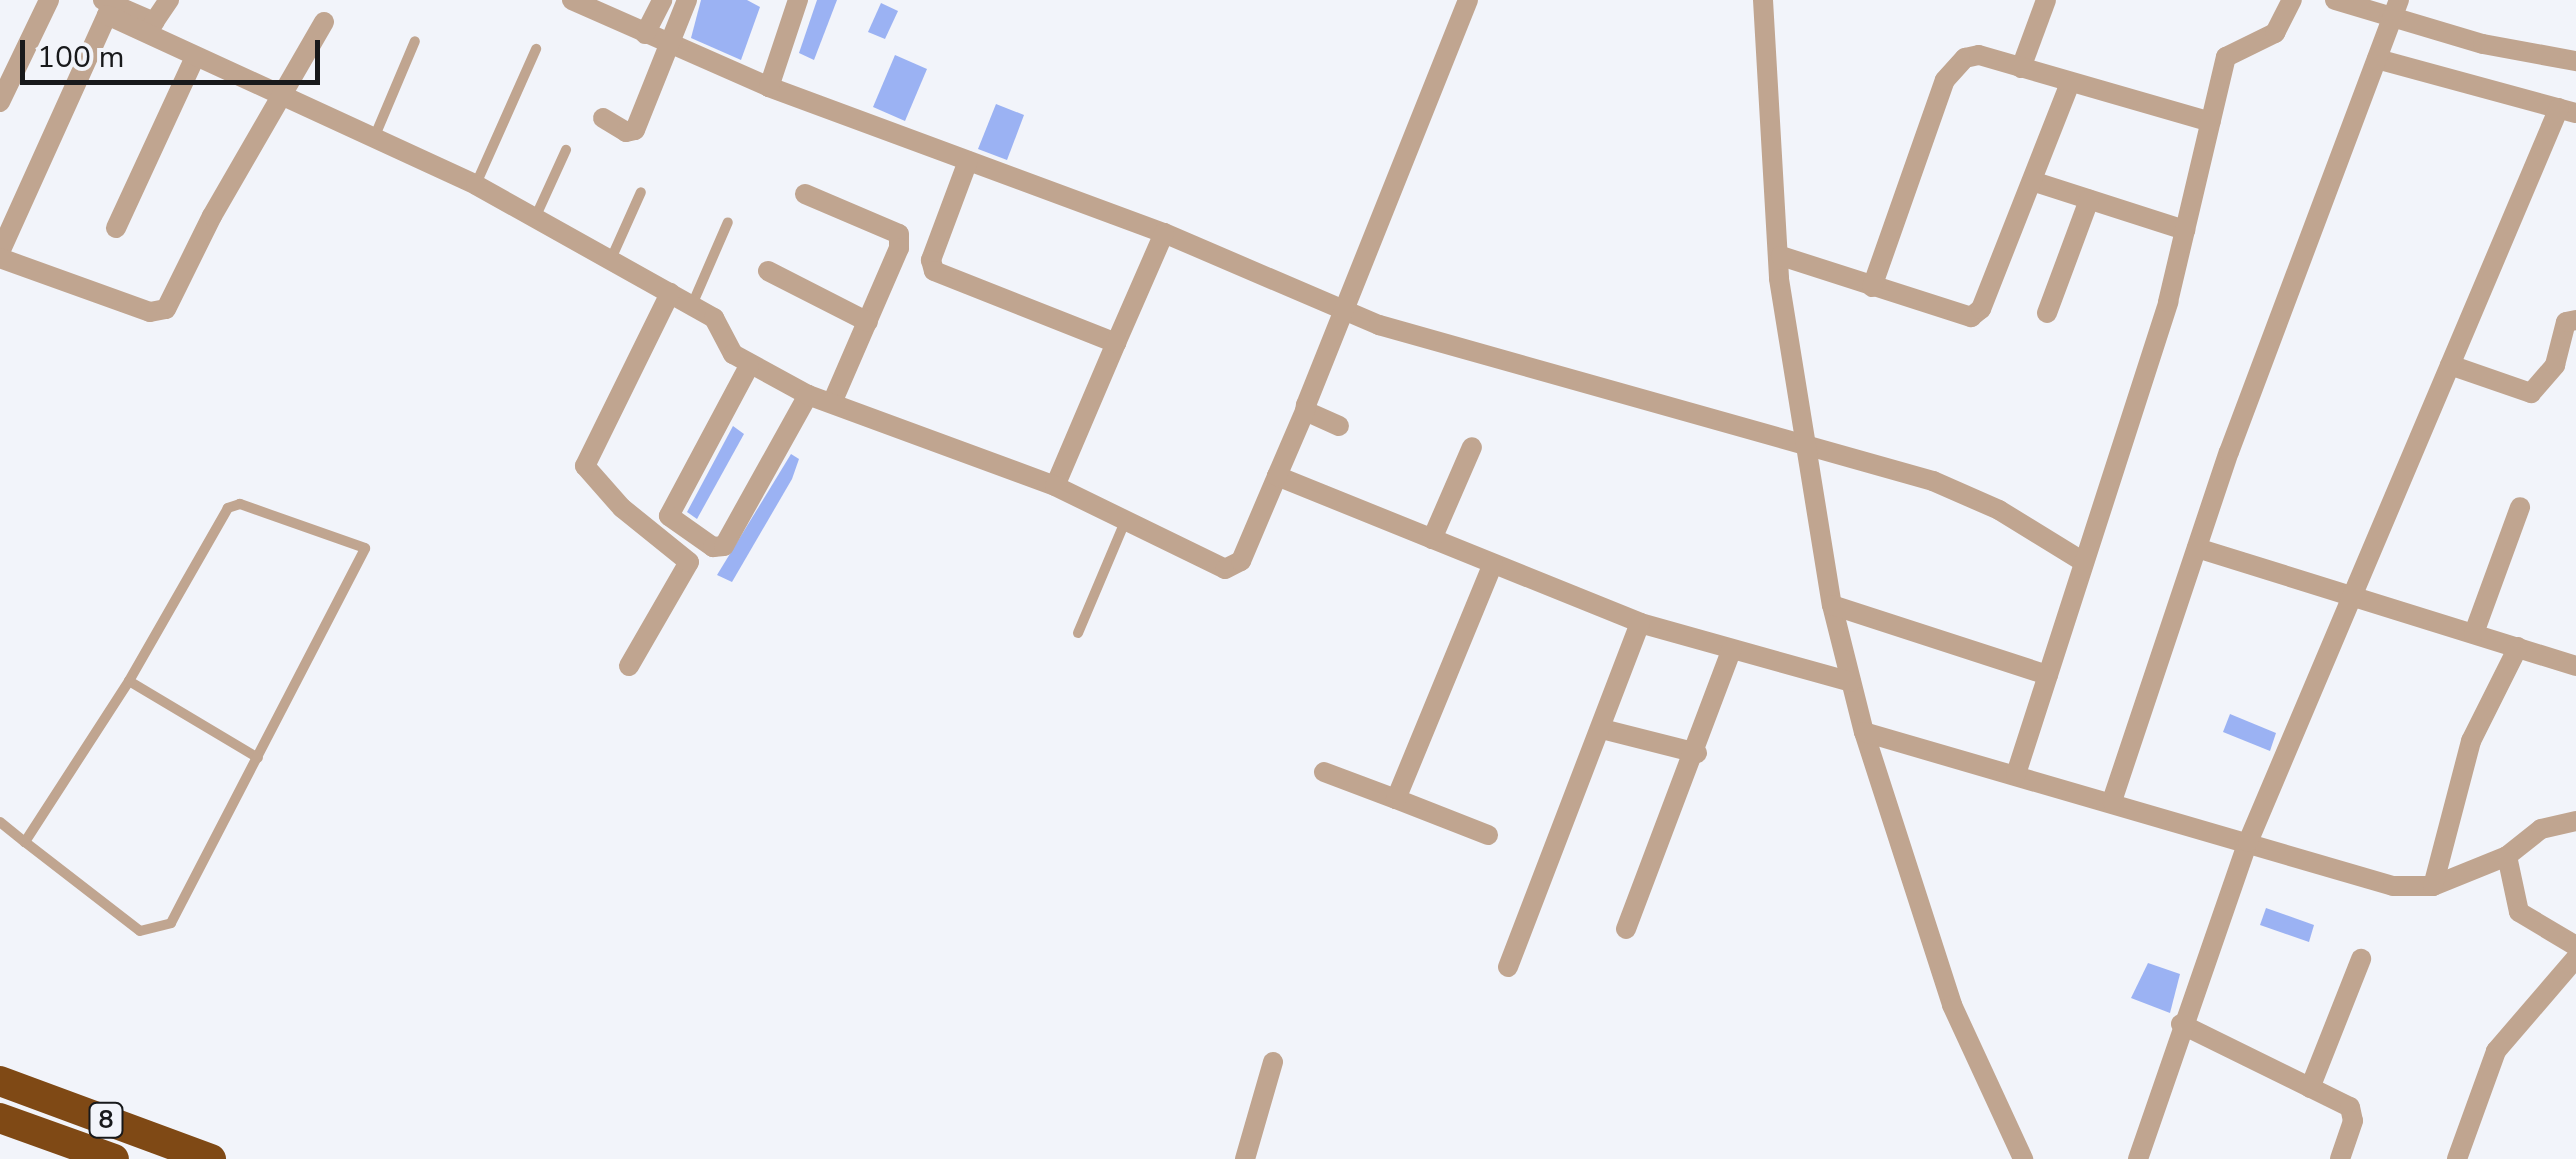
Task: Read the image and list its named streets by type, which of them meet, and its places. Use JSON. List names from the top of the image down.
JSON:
{
  "streets": {
    "highway": ["8"]
  },
  "scale_bar": "100 m"
}
